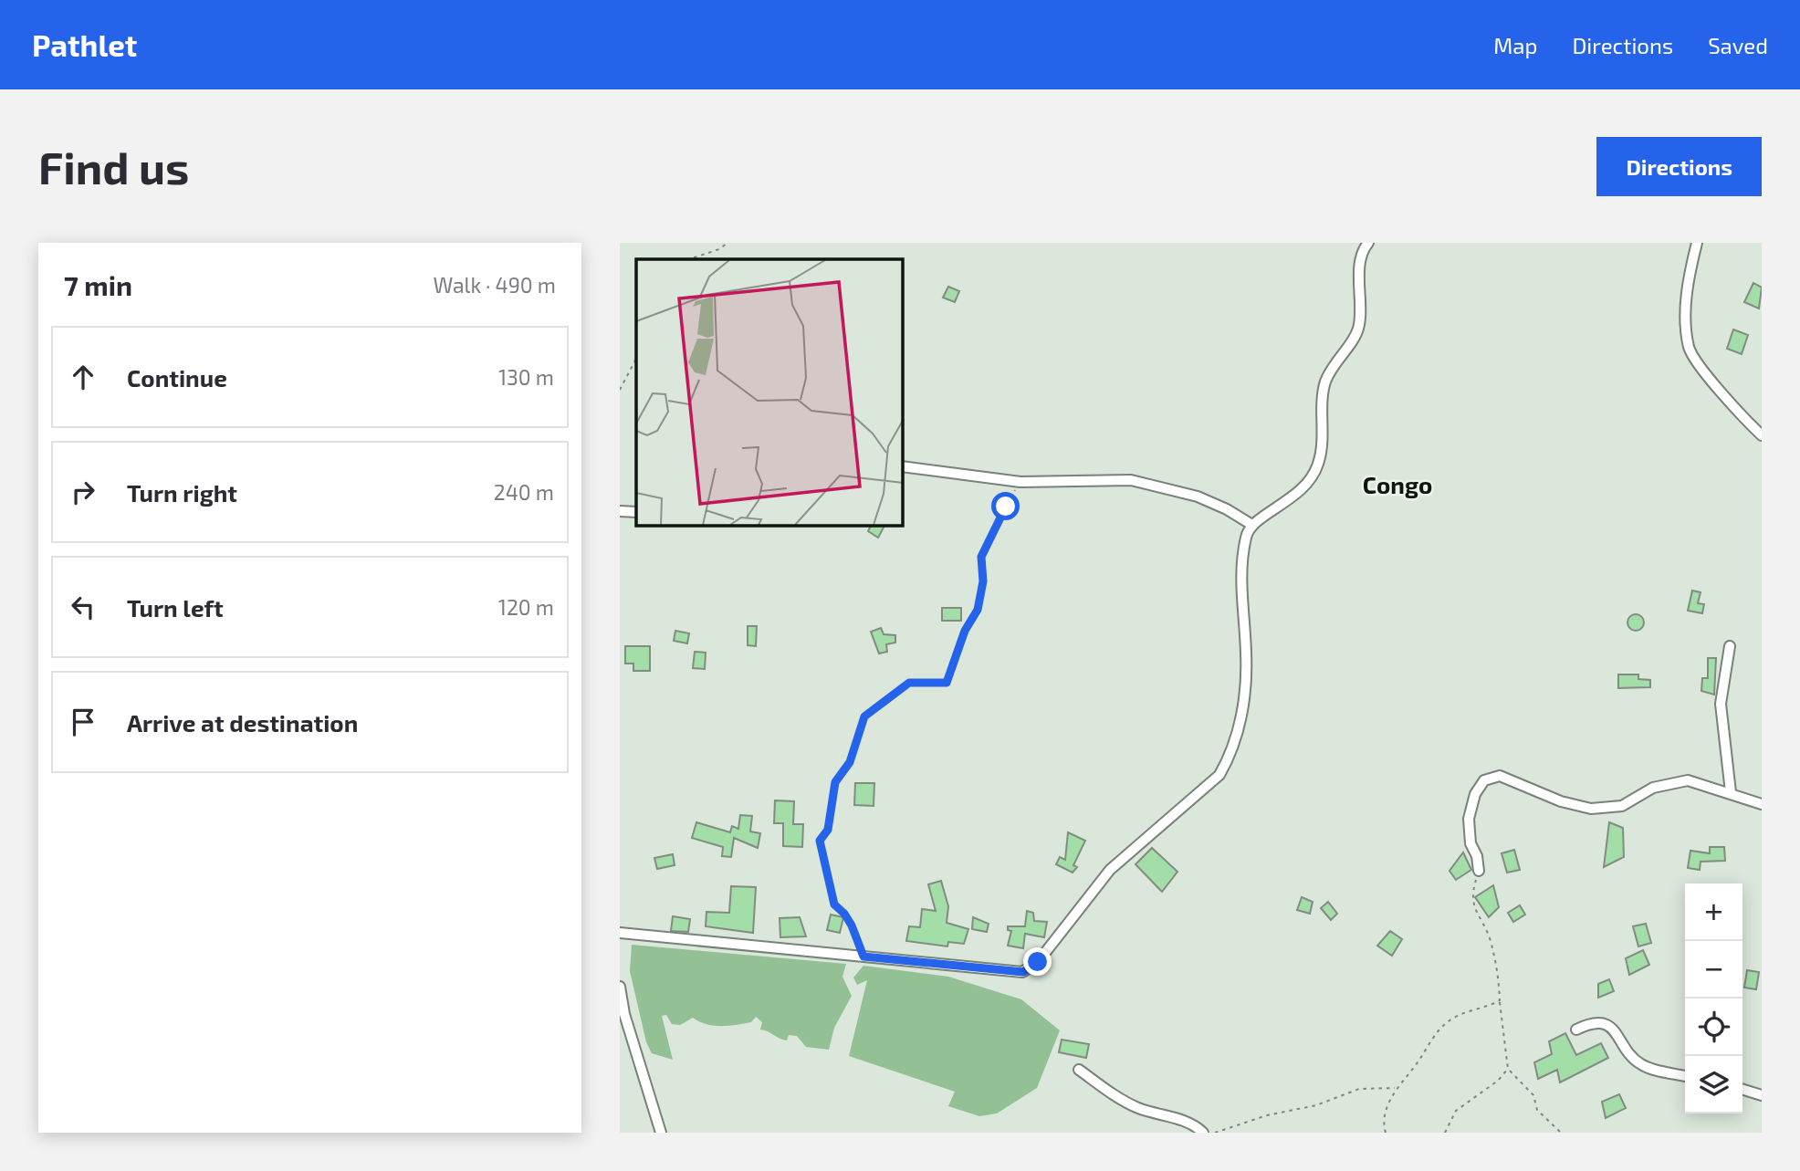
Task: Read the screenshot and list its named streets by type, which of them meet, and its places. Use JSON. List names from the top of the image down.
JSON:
{
  "districts": ["Congo"],
  "page": {
    "header": "Pathlet",
    "nav": ["Map", "Directions", "Saved"],
    "buttons": "Directions",
    "title": "Find us",
    "heading": ["7 min", "Walk · 490 m"],
    "list": [
      ["Continue", "130 m"],
      ["Turn right", "240 m"],
      ["Turn left", "120 m"],
      "Arrive at destination"
    ],
    "map_buttons": ["+", "−"]
  }
}
